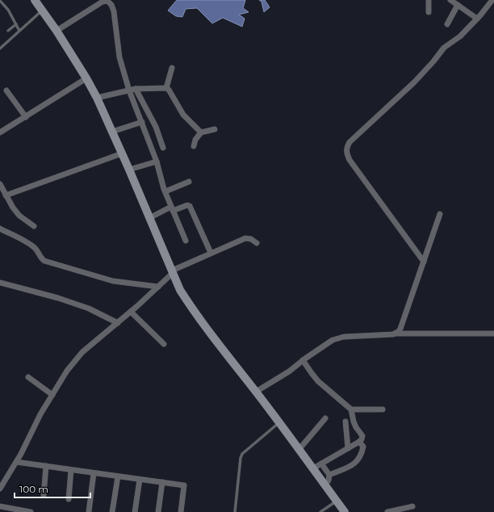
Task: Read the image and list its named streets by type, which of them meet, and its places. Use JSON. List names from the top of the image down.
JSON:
{
  "scale_bar": "100 m"
}
